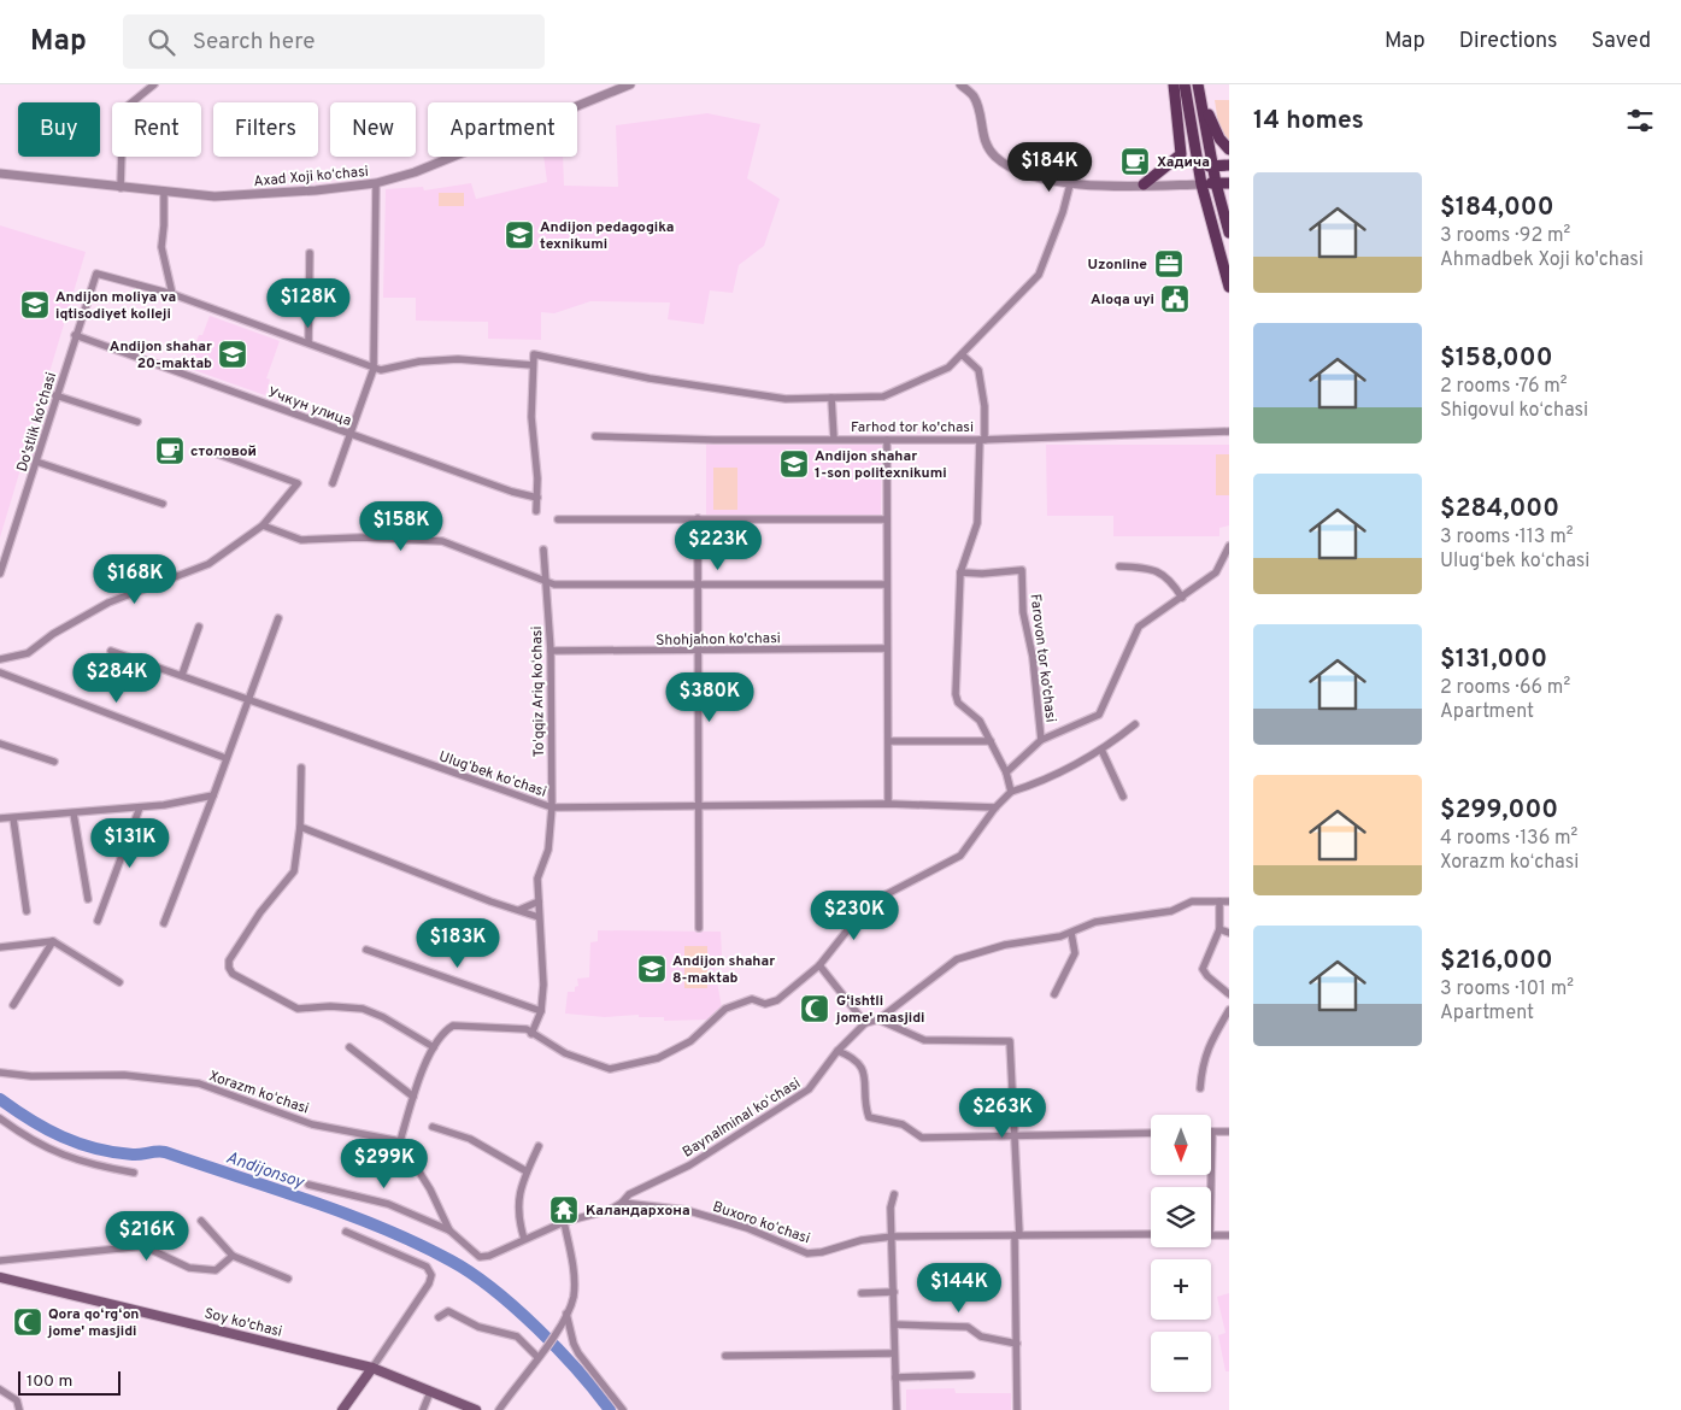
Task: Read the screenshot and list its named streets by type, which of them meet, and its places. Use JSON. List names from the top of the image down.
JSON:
{
  "streets": {
    "main road": ["Soy ko'chasi"],
    "street": [
      "Axad Xoji koʻchasi",
      "Учкун улица",
      "Do'stlik ko'chasi",
      "Farhod tor ko'chasi",
      "Shohjahon ko'chasi",
      "Farovon tor ko'chasi",
      "Toʻqqiz Ariq koʻchasi",
      "Ulugʻbek koʻchasi",
      "Xorazm koʻchasi",
      "Baynalminal koʻchasi",
      "Buxoro koʻchasi"
    ]
  },
  "crossings": [
    ["Учкун улица", "Do'stlik ko'chasi"],
    ["Shohjahon ko'chasi", "Toʻqqiz Ariq koʻchasi"],
    ["Toʻqqiz Ariq koʻchasi", "Ulugʻbek koʻchasi"],
    ["Baynalminal koʻchasi", "Buxoro koʻchasi"]
  ],
  "water": ["Andijonsoy"],
  "places": {
    "cafe": ["Хадича", "столовой"],
    "school or university": [
      "Andijon pedagogika texnikumi",
      "Andijon moliya va iqtisodiyet kolleji",
      "Andijon shahar 20-maktab",
      "Andijon shahar 1-son politexnikumi",
      "Andijon shahar 8-maktab"
    ],
    "office": ["Uzonline"],
    "public building": ["Aloqa uyi"],
    "mosque": ["Gʻishtli jome' masjidi", "Qora qoʻrgʻon jome' masjidi"],
    "temple": ["Каландархона"]
  },
  "scale_bar": "100 m",
  "north": "bottom",
  "page": {
    "header": "Map",
    "search": "Search here",
    "nav": ["Map", "Directions", "Saved"],
    "heading": "14 homes",
    "chip": [
      "Buy",
      "Rent",
      "Filters",
      "New",
      "Apartment"
    ],
    "price": [
      "$184K",
      "$128K",
      "$158K",
      "$223K",
      "$168K",
      "$284K",
      "$380K",
      "$131K",
      "$230K",
      "$183K",
      "$263K",
      "$299K",
      "$216K",
      "$144K"
    ],
    "list": [
      {
        "name": "$184,000",
        "note": "3 rooms · 92 m² · Ahmadbek Xoji ko'chasi"
      },
      {
        "name": "$158,000",
        "note": "2 rooms · 76 m² · Shigovul koʻchasi"
      },
      {
        "name": "$284,000",
        "note": "3 rooms · 113 m² · Ulugʻbek koʻchasi"
      },
      {
        "name": "$131,000",
        "note": "2 rooms · 66 m² · Apartment"
      },
      {
        "name": "$299,000",
        "note": "4 rooms · 136 m² · Xorazm koʻchasi"
      },
      {
        "name": "$216,000",
        "note": "3 rooms · 101 m² · Apartment"
      }
    ],
    "map_buttons": ["+", "−"],
    "scale": "100 m"
  }
}
